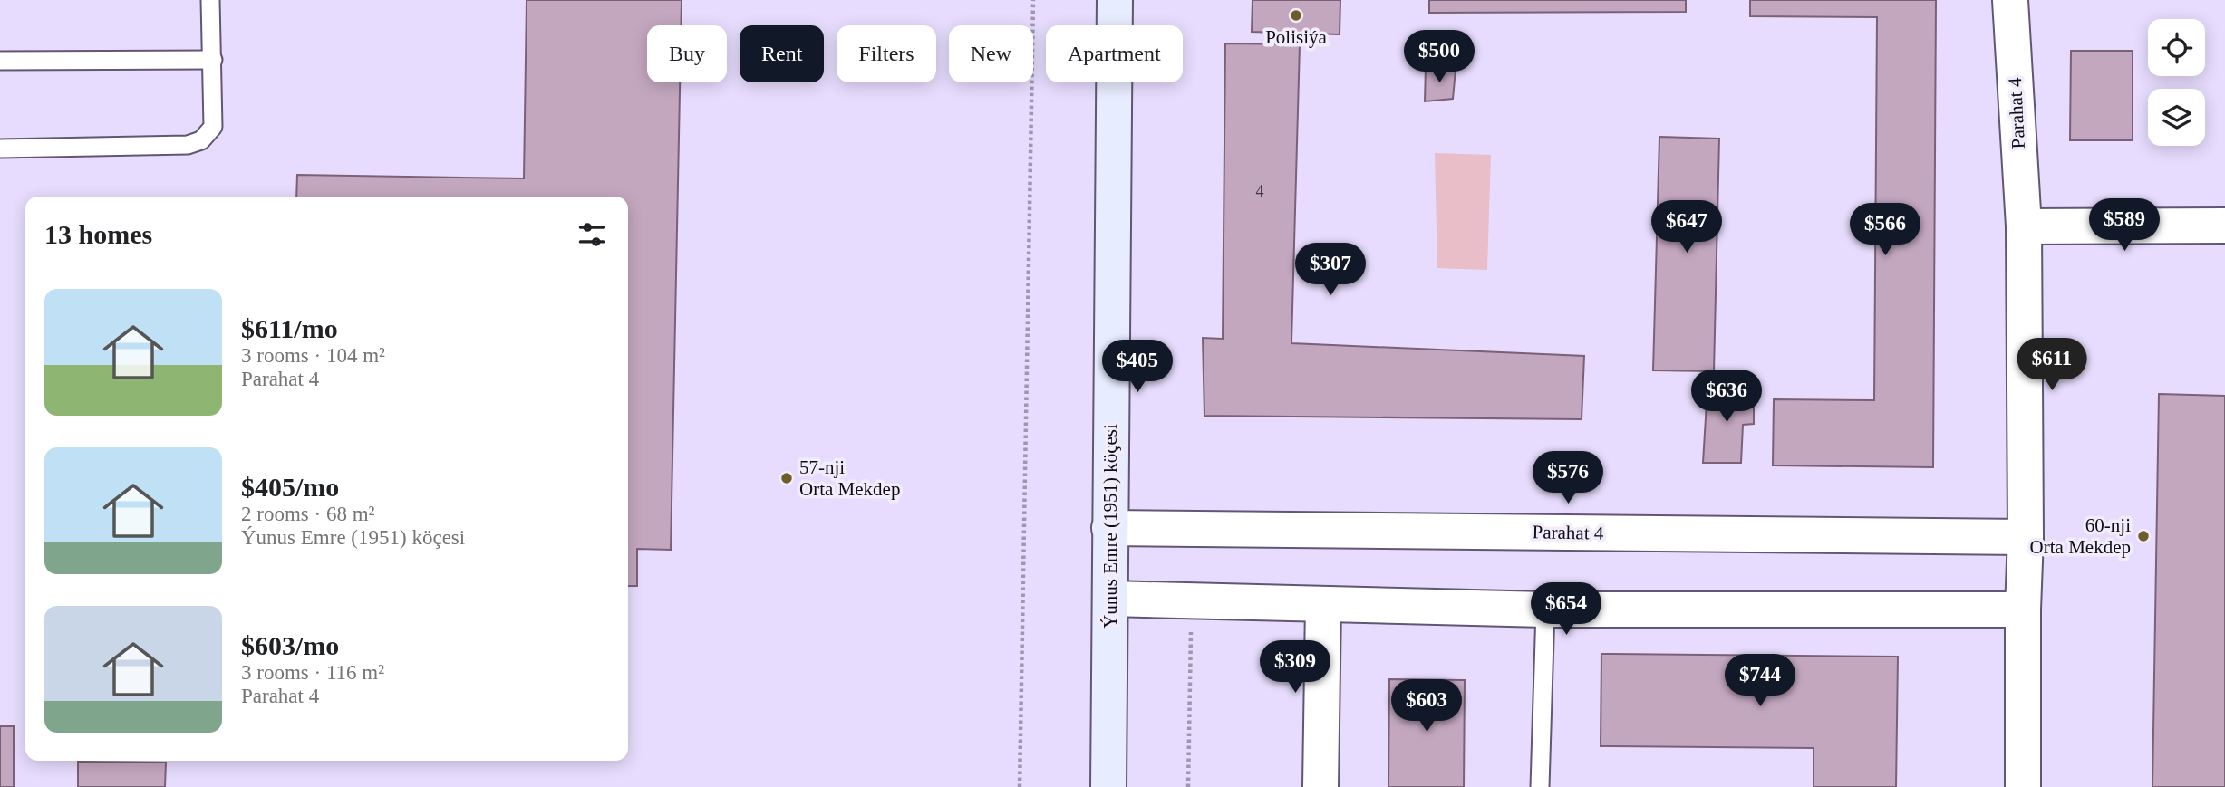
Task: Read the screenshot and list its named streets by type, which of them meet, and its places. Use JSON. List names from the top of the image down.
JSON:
{
  "streets": {
    "street": ["Parahat 4", "Ýunus Emre (1951) köçesi"]
  },
  "crossings": [
    ["Parahat 4", "Ýunus Emre (1951) köçesi"]
  ],
  "places": ["Polisiýa", "57-nji Orta Mekdep", "60-nji Orta Mekdep"],
  "house_numbers": ["4"],
  "page": {
    "chip": [
      "Buy",
      "Rent",
      "Filters",
      "New",
      "Apartment"
    ],
    "price": [
      "$500",
      "$589",
      "$647",
      "$566",
      "$307",
      "$611",
      "$405",
      "$636",
      "$576",
      "$654",
      "$309",
      "$744",
      "$603"
    ],
    "heading": "13 homes",
    "list": [
      {
        "name": "$611/mo",
        "note": "3 rooms · 104 m² · Parahat 4"
      },
      {
        "name": "$405/mo",
        "note": "2 rooms · 68 m² · Ýunus Emre (1951) köçesi"
      },
      {
        "name": "$603/mo",
        "note": "3 rooms · 116 m² · Parahat 4"
      }
    ]
  }
}
